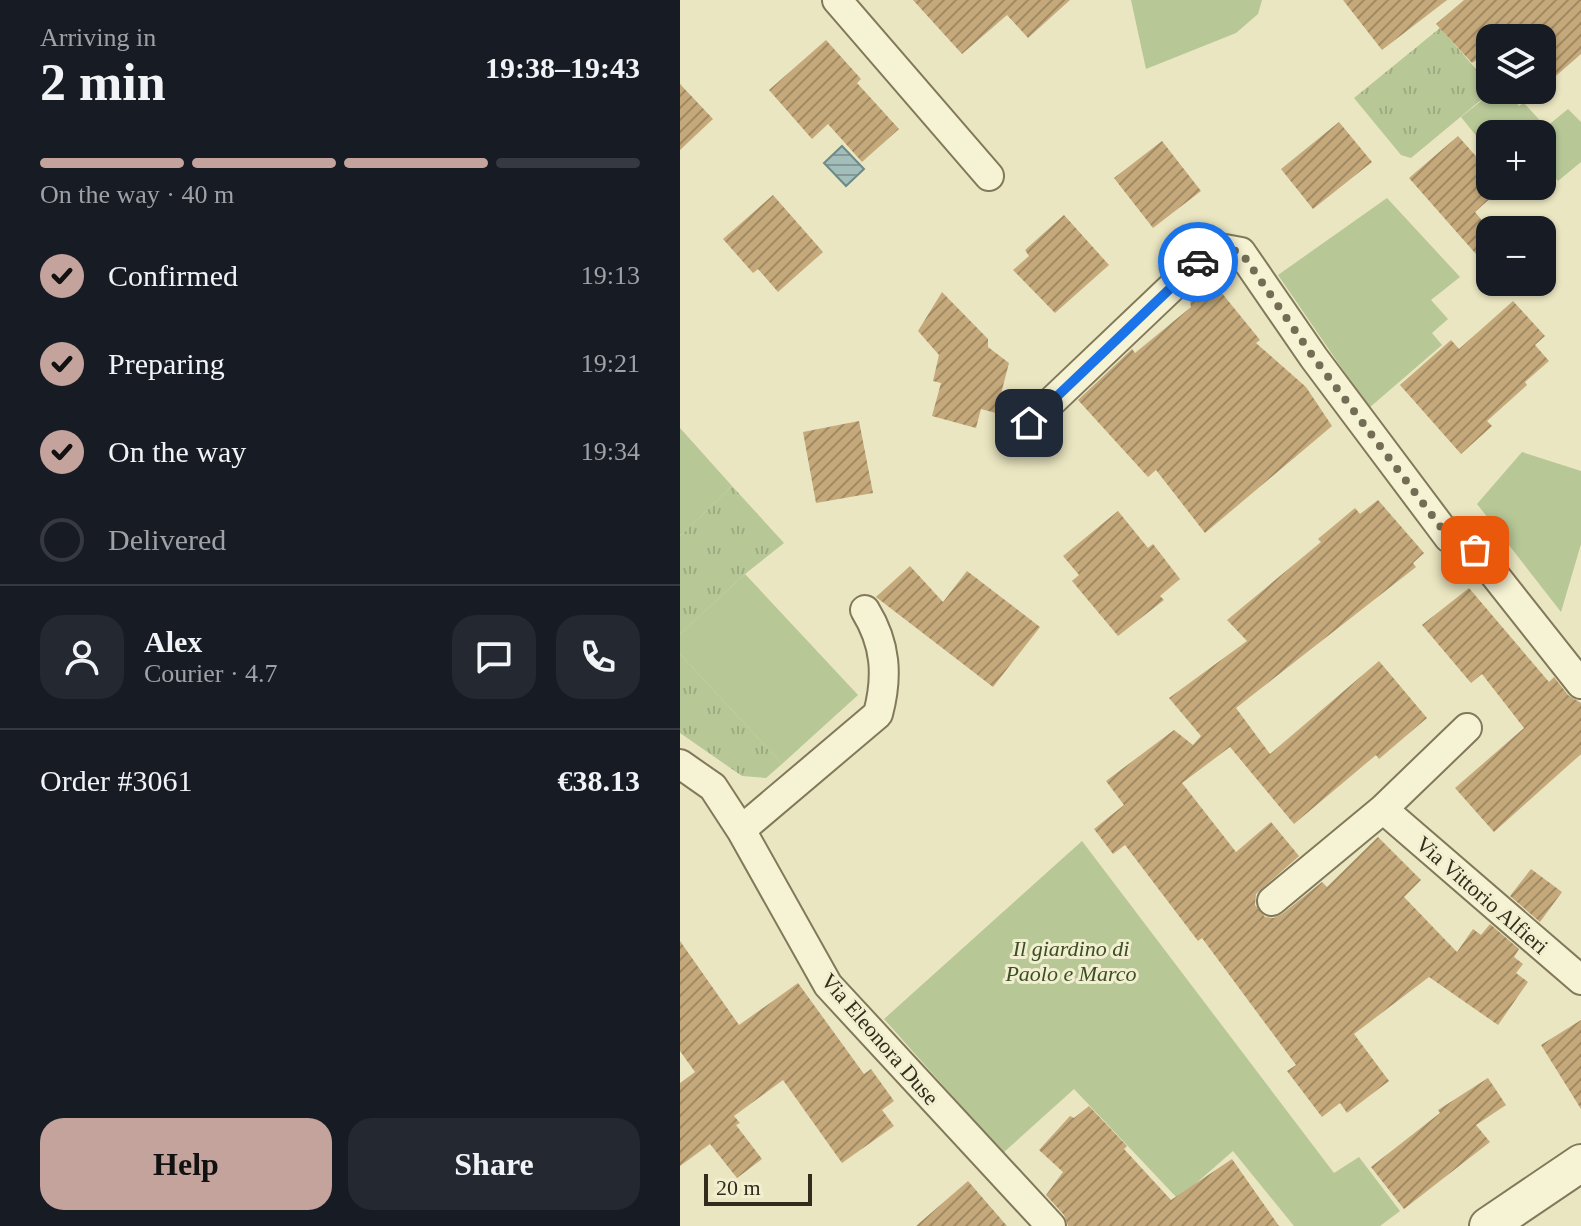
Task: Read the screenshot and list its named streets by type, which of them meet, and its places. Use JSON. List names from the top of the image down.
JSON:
{
  "streets": {
    "street": ["Via Vittorio Alfieri", "Via Eleonora Duse"]
  },
  "parks": ["Il giardino di Paolo e Marco"],
  "scale_bar": "20 m",
  "page": {
    "heading": ["2 min", "Arriving in", "19:38–19:43"],
    "panel": [
      "Alex",
      "Courier · 4.7",
      "Order #3061",
      "€38.13"
    ],
    "map_buttons": ["+", "−"],
    "bar": "On the way · 40 m",
    "list": [
      ["Confirmed", "19:13"],
      ["Preparing", "19:21"],
      ["On the way", "19:34"],
      "Delivered"
    ],
    "buttons": ["Help", "Share"],
    "scale": "20 m"
  }
}
